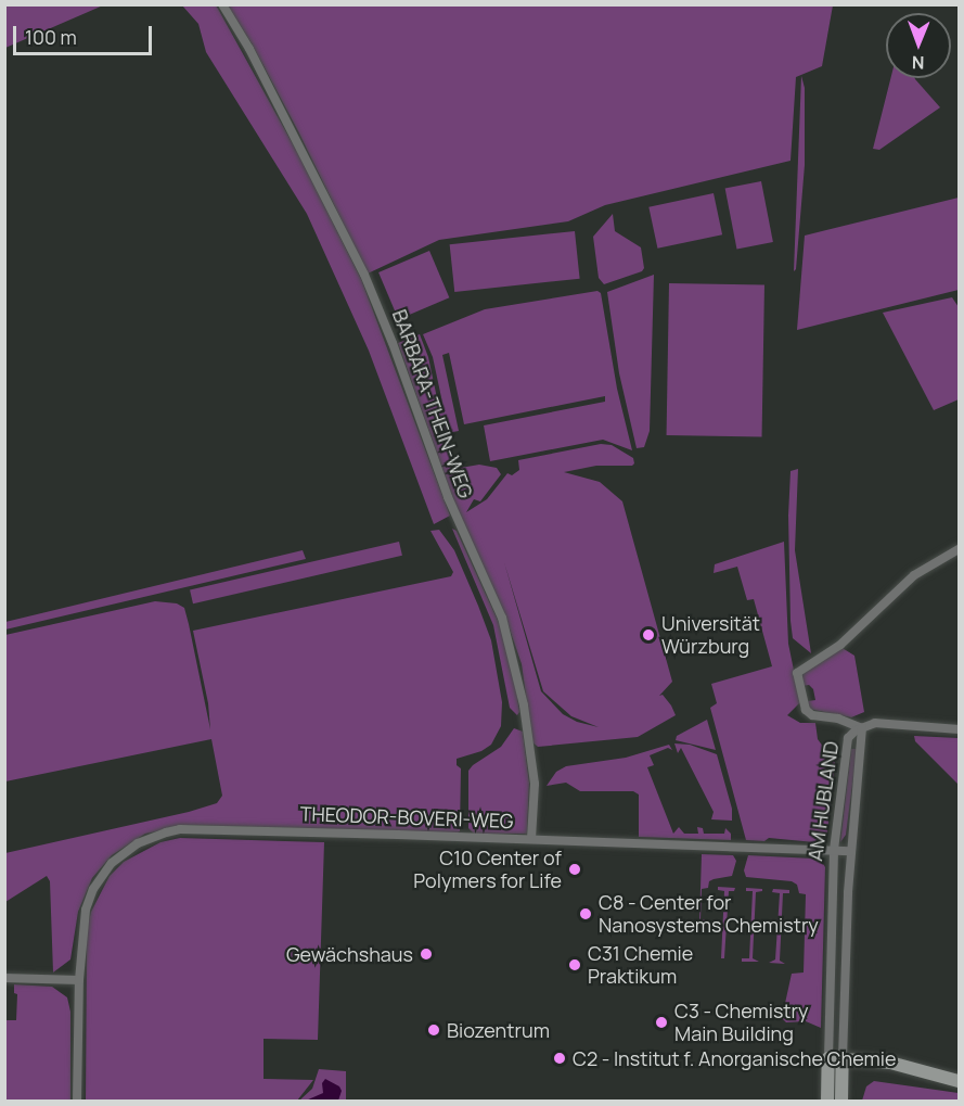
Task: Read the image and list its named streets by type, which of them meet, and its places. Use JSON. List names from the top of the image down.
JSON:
{
  "streets": {
    "street": ["BARBARA-THEIN-WEG", "AM HUBLAND", "THEODOR-BOVERI-WEG"]
  },
  "crossings": [
    ["BARBARA-THEIN-WEG", "THEODOR-BOVERI-WEG"],
    ["AM HUBLAND", "THEODOR-BOVERI-WEG"]
  ],
  "places": [
    "Universität Würzburg",
    "C10 Center of Polymers for Life",
    "C8 - Center for Nanosystems Chemistry",
    "Gewächshaus",
    "C31 Chemie Praktikum",
    "C3 - Chemistry Main Building",
    "Biozentrum",
    "C2 - Institut f. Anorganische Chemie"
  ],
  "scale_bar": "100 m",
  "north": "bottom"
}
